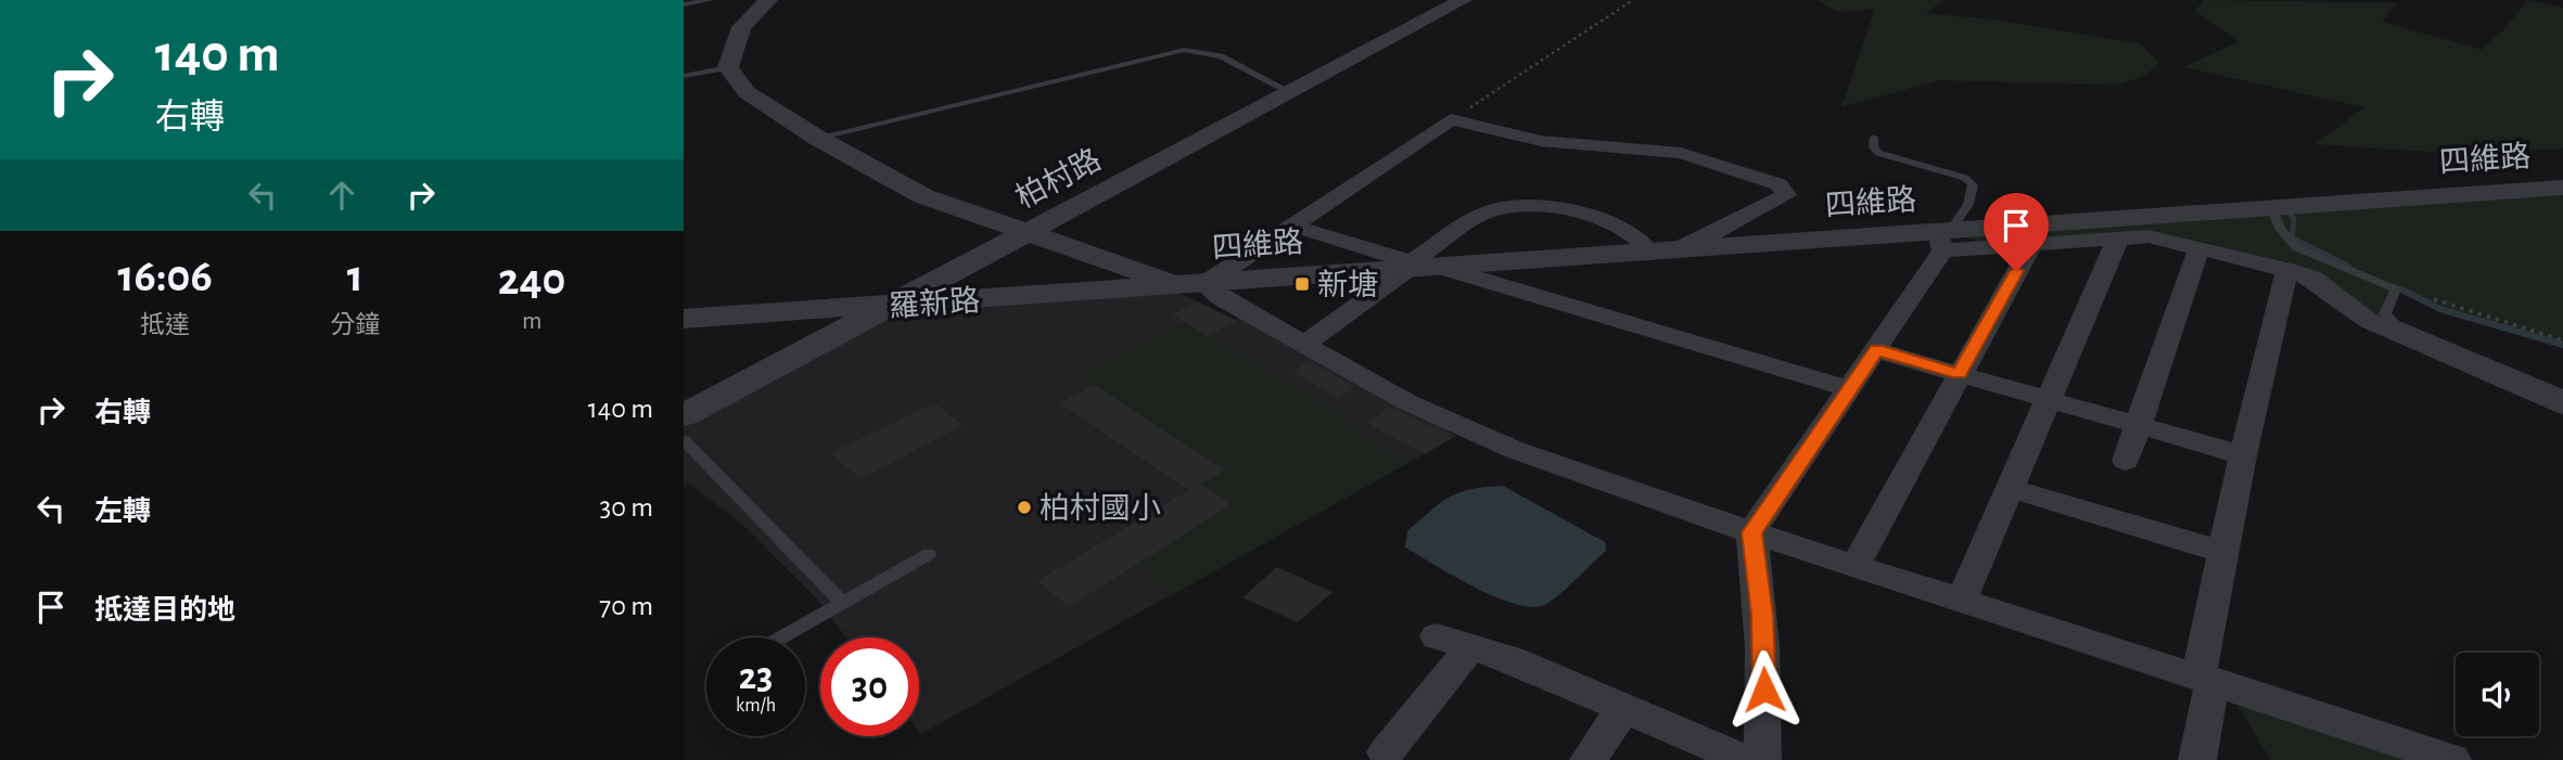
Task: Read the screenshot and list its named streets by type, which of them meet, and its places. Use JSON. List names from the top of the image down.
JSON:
{
  "streets": {
    "street": ["四維路", "柏村路", "羅新路"]
  },
  "crossings": [
    ["四維路", "柏村路"],
    ["四維路", "羅新路"],
    ["柏村路", "羅新路"]
  ],
  "places": {
    "transit": ["新塘"],
    "other": ["柏村國小"]
  },
  "page": {
    "turn": ["140 m", "右轉"],
    "eta": [
      "16:06",
      "抵達",
      "1",
      "分鐘",
      "240",
      "m"
    ],
    "list": [
      {
        "name": "右轉",
        "value": "140 m"
      },
      {
        "name": "左轉",
        "value": "30 m"
      },
      {
        "name": "抵達目的地",
        "value": "70 m"
      }
    ],
    "speed": "23 km/h",
    "limit": "30"
  }
}
